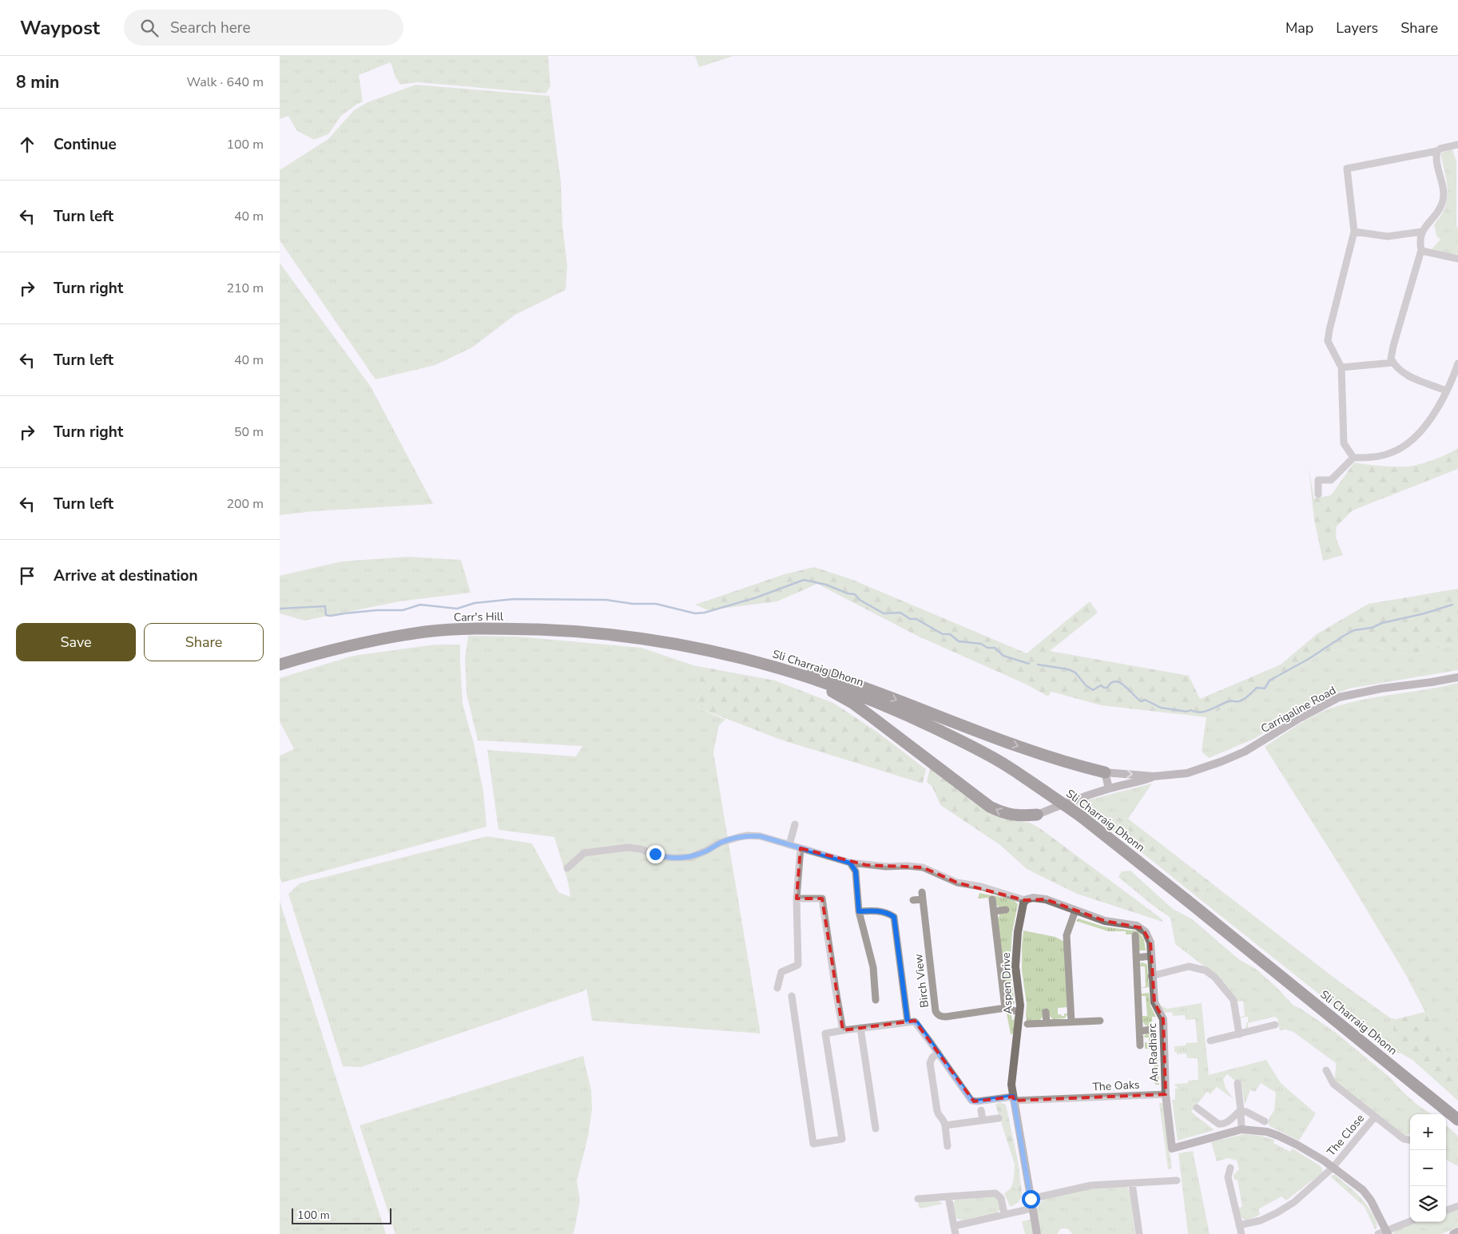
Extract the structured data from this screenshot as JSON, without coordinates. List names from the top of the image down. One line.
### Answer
{"streets":{"highway":["Carr's Hill","Sli Charraig Dhonn"],"street":["Carrigaline Road","Birch View","Aspen Drive","An Radharc","The Oaks","The Close"]},"crossings":[["Carr's Hill","Sli Charraig Dhonn"],["Birch View","Aspen Drive"],["Aspen Drive","The Oaks"],["An Radharc","The Oaks"]],"scale_bar":"100 m","page":{"header":"Waypost","search":"Search here","nav":["Map","Layers","Share"],"heading":["8 min","Walk · 640 m"],"list":[["Continue","100 m"],["Turn left","40 m"],["Turn right","210 m"],["Turn left","40 m"],["Turn right","50 m"],["Turn left","200 m"],"Arrive at destination"],"buttons":["Save","Share"],"map_buttons":["+","−"],"scale":"100 m"}}
